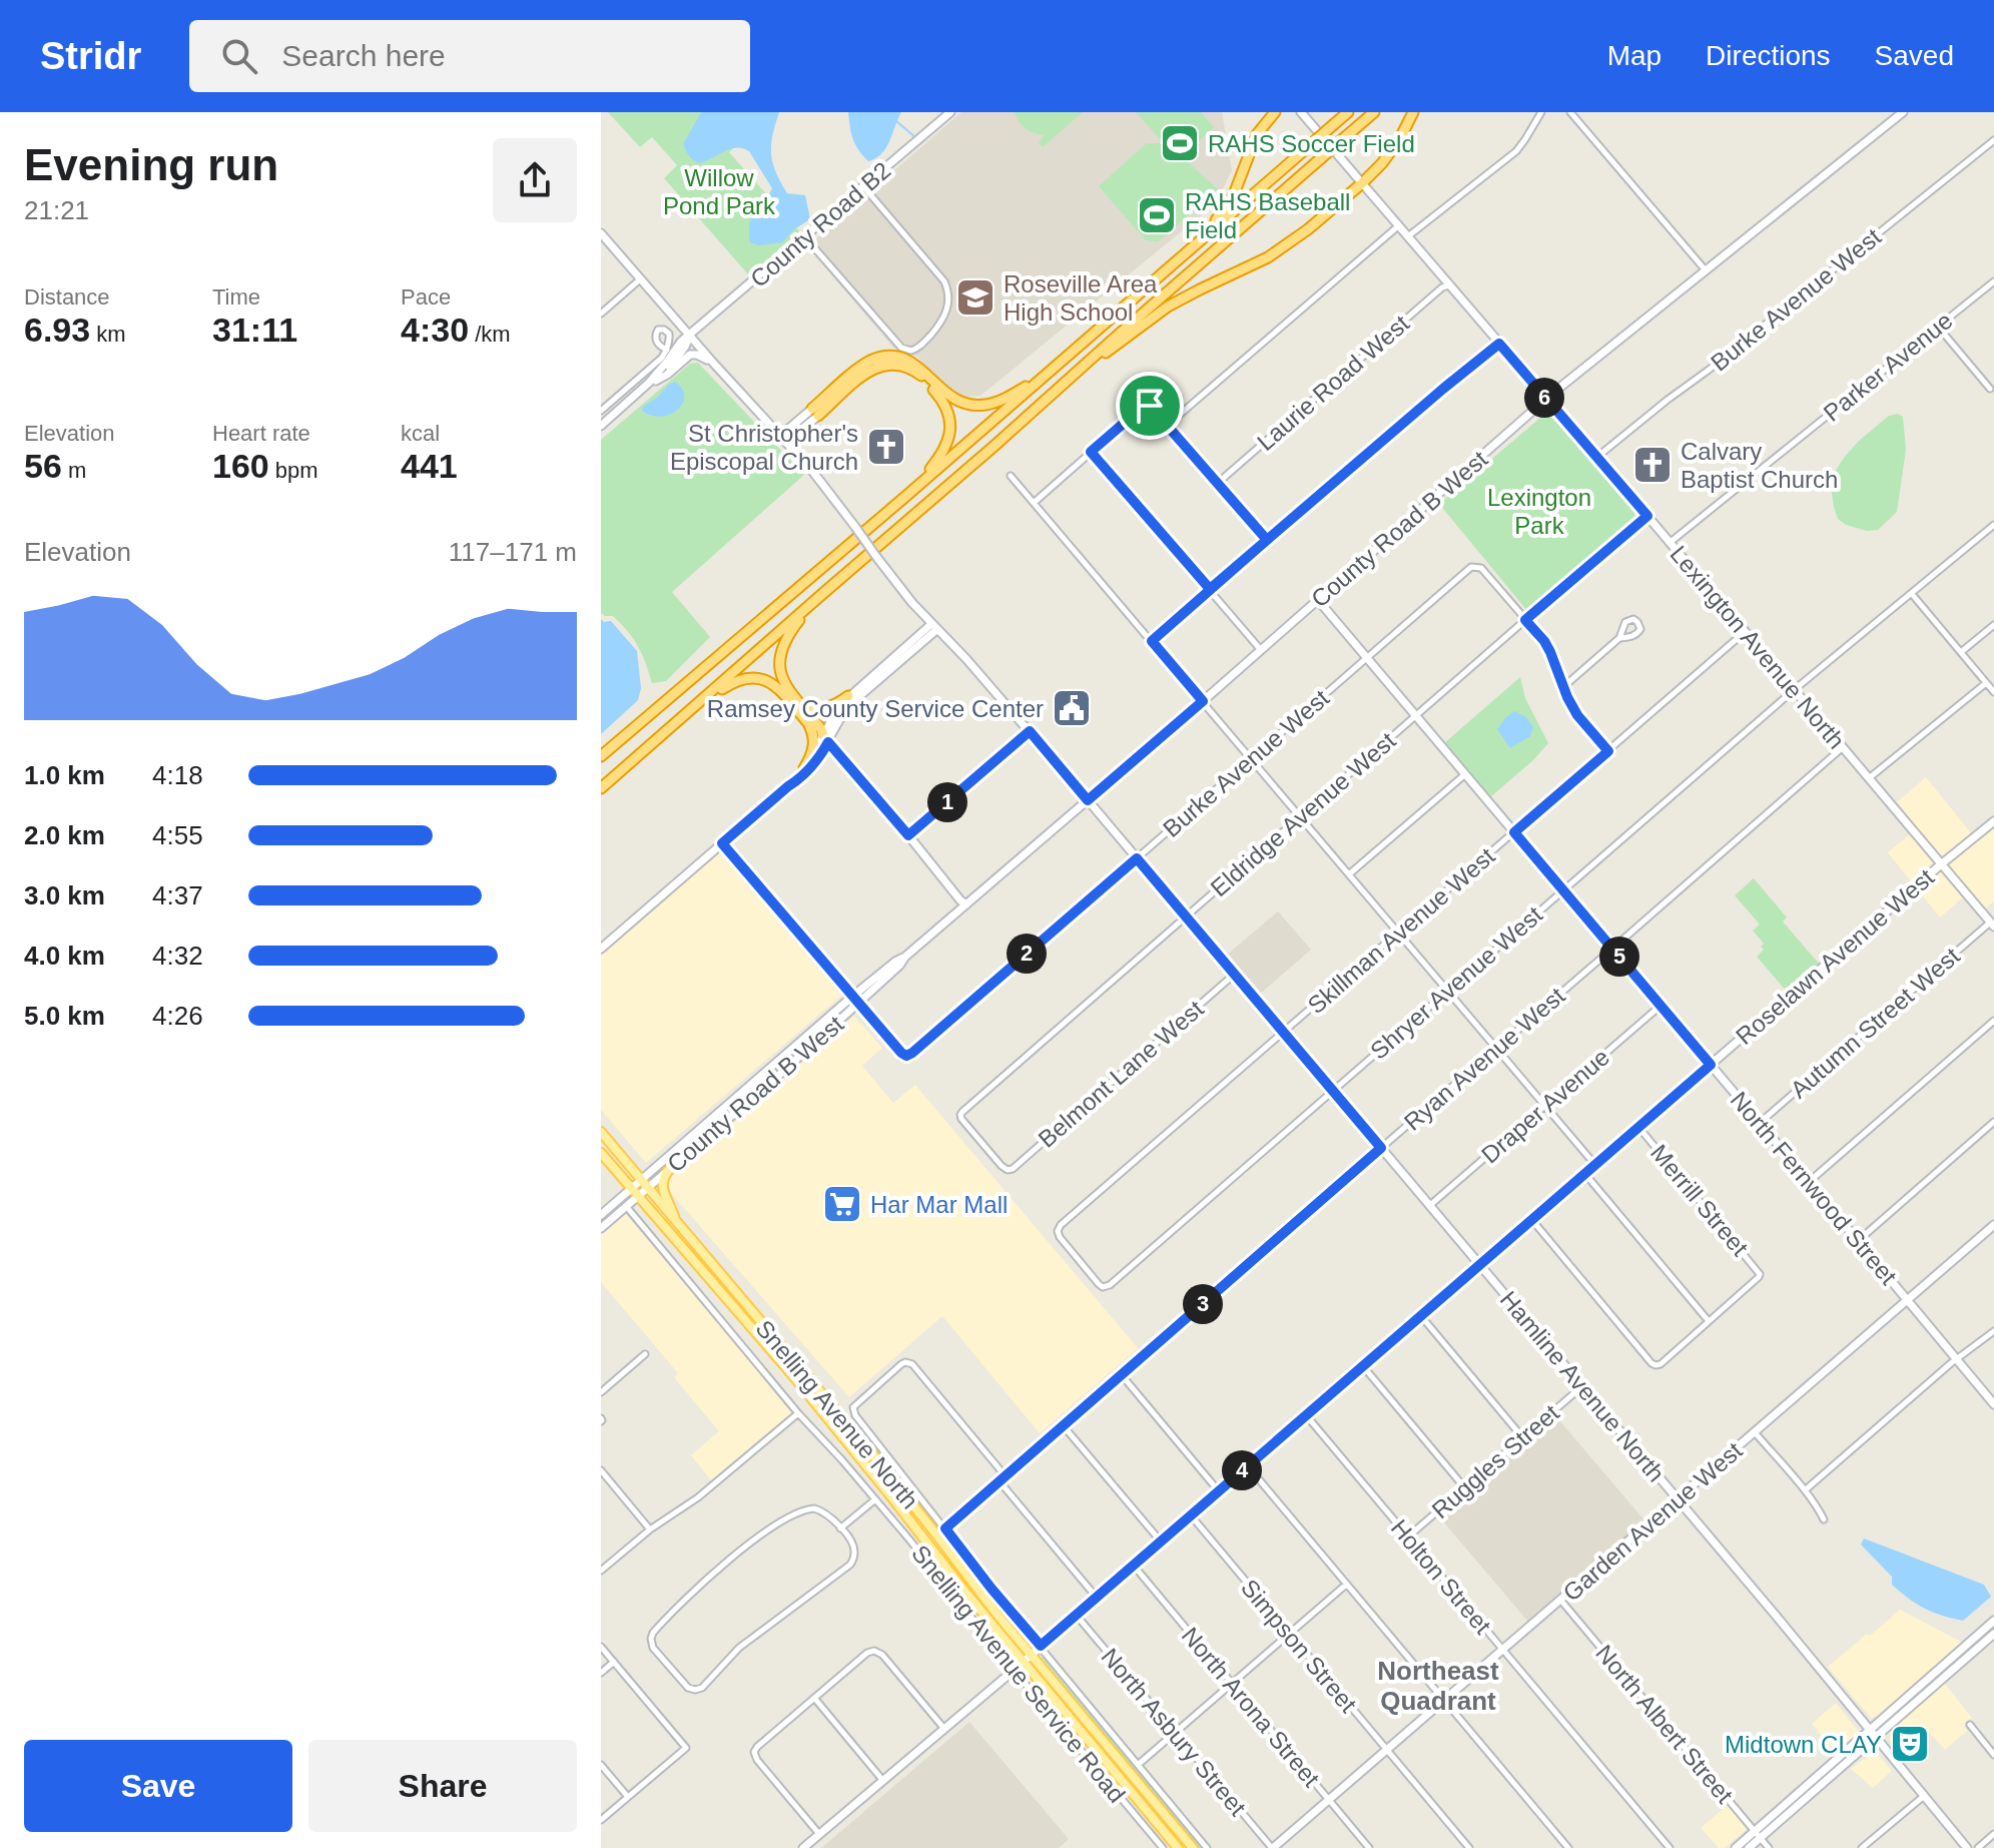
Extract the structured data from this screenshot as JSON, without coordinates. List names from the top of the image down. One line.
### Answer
{"streets":{"main road":["Snelling Avenue North"],"street":["County Road B2","Burke Avenue West","Parker Avenue","Laurie Road West","County Road B West","Lexington Avenue North","Eldridge Avenue West","Skillman Avenue West","Roselawn Avenue West","Shryer Avenue West","Autumn Street West","Ryan Avenue West","Belmont Lane West","Draper Avenue","North Fernwood Street","Merrill Street","Hamline Avenue North","Ruggles Street","Garden Avenue West","Holton Street","Simpson Street","Snelling Avenue Service Road","North Arona Street","North Albert Street","North Asbury Street"]},"crossings":[["County Road B2","Hamline Avenue North"],["Burke Avenue West","County Road B West"],["Burke Avenue West","Lexington Avenue North"],["Burke Avenue West","Eldridge Avenue West"],["Burke Avenue West","North Fernwood Street"],["Burke Avenue West","Hamline Avenue North"],["Parker Avenue","Lexington Avenue North"],["Laurie Road West","Lexington Avenue North"],["County Road B West","Lexington Avenue North"],["County Road B West","North Fernwood Street"],["County Road B West","Hamline Avenue North"],["County Road B West","Snelling Avenue North"],["County Road B West","Snelling Avenue Service Road"],["Lexington Avenue North","Eldridge Avenue West"],["Lexington Avenue North","Skillman Avenue West"],["Lexington Avenue North","Roselawn Avenue West"],["Lexington Avenue North","Shryer Avenue West"],["Lexington Avenue North","Autumn Street West"],["Lexington Avenue North","Ryan Avenue West"],["Eldridge Avenue West","Belmont Lane West"],["Eldridge Avenue West","North Fernwood Street"],["Eldridge Avenue West","Hamline Avenue North"],["Skillman Avenue West","Shryer Avenue West"],["Skillman Avenue West","North Fernwood Street"],["Skillman Avenue West","Hamline Avenue North"],["Roselawn Avenue West","North Fernwood Street"],["Roselawn Avenue West","Merrill Street"],["Roselawn Avenue West","Hamline Avenue North"],["Roselawn Avenue West","Snelling Avenue North"],["Roselawn Avenue West","Holton Street"],["Roselawn Avenue West","Simpson Street"],["Roselawn Avenue West","Snelling Avenue Service Road"],["Roselawn Avenue West","North Arona Street"],["Roselawn Avenue West","North Asbury Street"],["Shryer Avenue West","North Fernwood Street"],["Shryer Avenue West","Hamline Avenue North"],["Autumn Street West","North Fernwood Street"],["Ryan Avenue West","North Fernwood Street"],["Ryan Avenue West","Hamline Avenue North"],["Belmont Lane West","Hamline Avenue North"],["Draper Avenue","North Fernwood Street"],["Draper Avenue","Hamline Avenue North"],["North Fernwood Street","Garden Avenue West"],["Hamline Avenue North","Ruggles Street"],["Hamline Avenue North","Garden Avenue West"],["Ruggles Street","Holton Street"],["Garden Avenue West","Holton Street"],["Garden Avenue West","Simpson Street"],["Garden Avenue West","North Arona Street"],["Garden Avenue West","North Albert Street"],["Garden Avenue West","North Asbury Street"]],"districts":["Northeast Quadrant"],"parks":["Willow Pond Park","Lexington Park"],"places":{"sports":["RAHS Soccer Field","RAHS Baseball Field"],"school or university":["Roseville Area High School"],"church":["St Christopher's Episcopal Church","Calvary Baptist Church"],"public building":["Ramsey County Service Center"],"supermarket":["Har Mar Mall"],"theatre":["Midtown CLAY"]},"page":{"header":"Stridr","search":"Search here","nav":["Map","Directions","Saved"],"heading":["Evening run","21:21"],"stats":[["Distance","6.93 km"],["Time","31:11"],["Pace","4:30 /km"],["Elevation","56 m"],["Heart rate","160 bpm"],["kcal","441"]],"pins":["6","1","2","5","3","4"],"chart":["Elevation","117–171 m"],"list":[{"name":"1.0 km","note":"4:18"},{"name":"2.0 km","note":"4:55"},{"name":"3.0 km","note":"4:37"},{"name":"4.0 km","note":"4:32"},{"name":"5.0 km","note":"4:26"}],"buttons":["Save","Share"]}}
